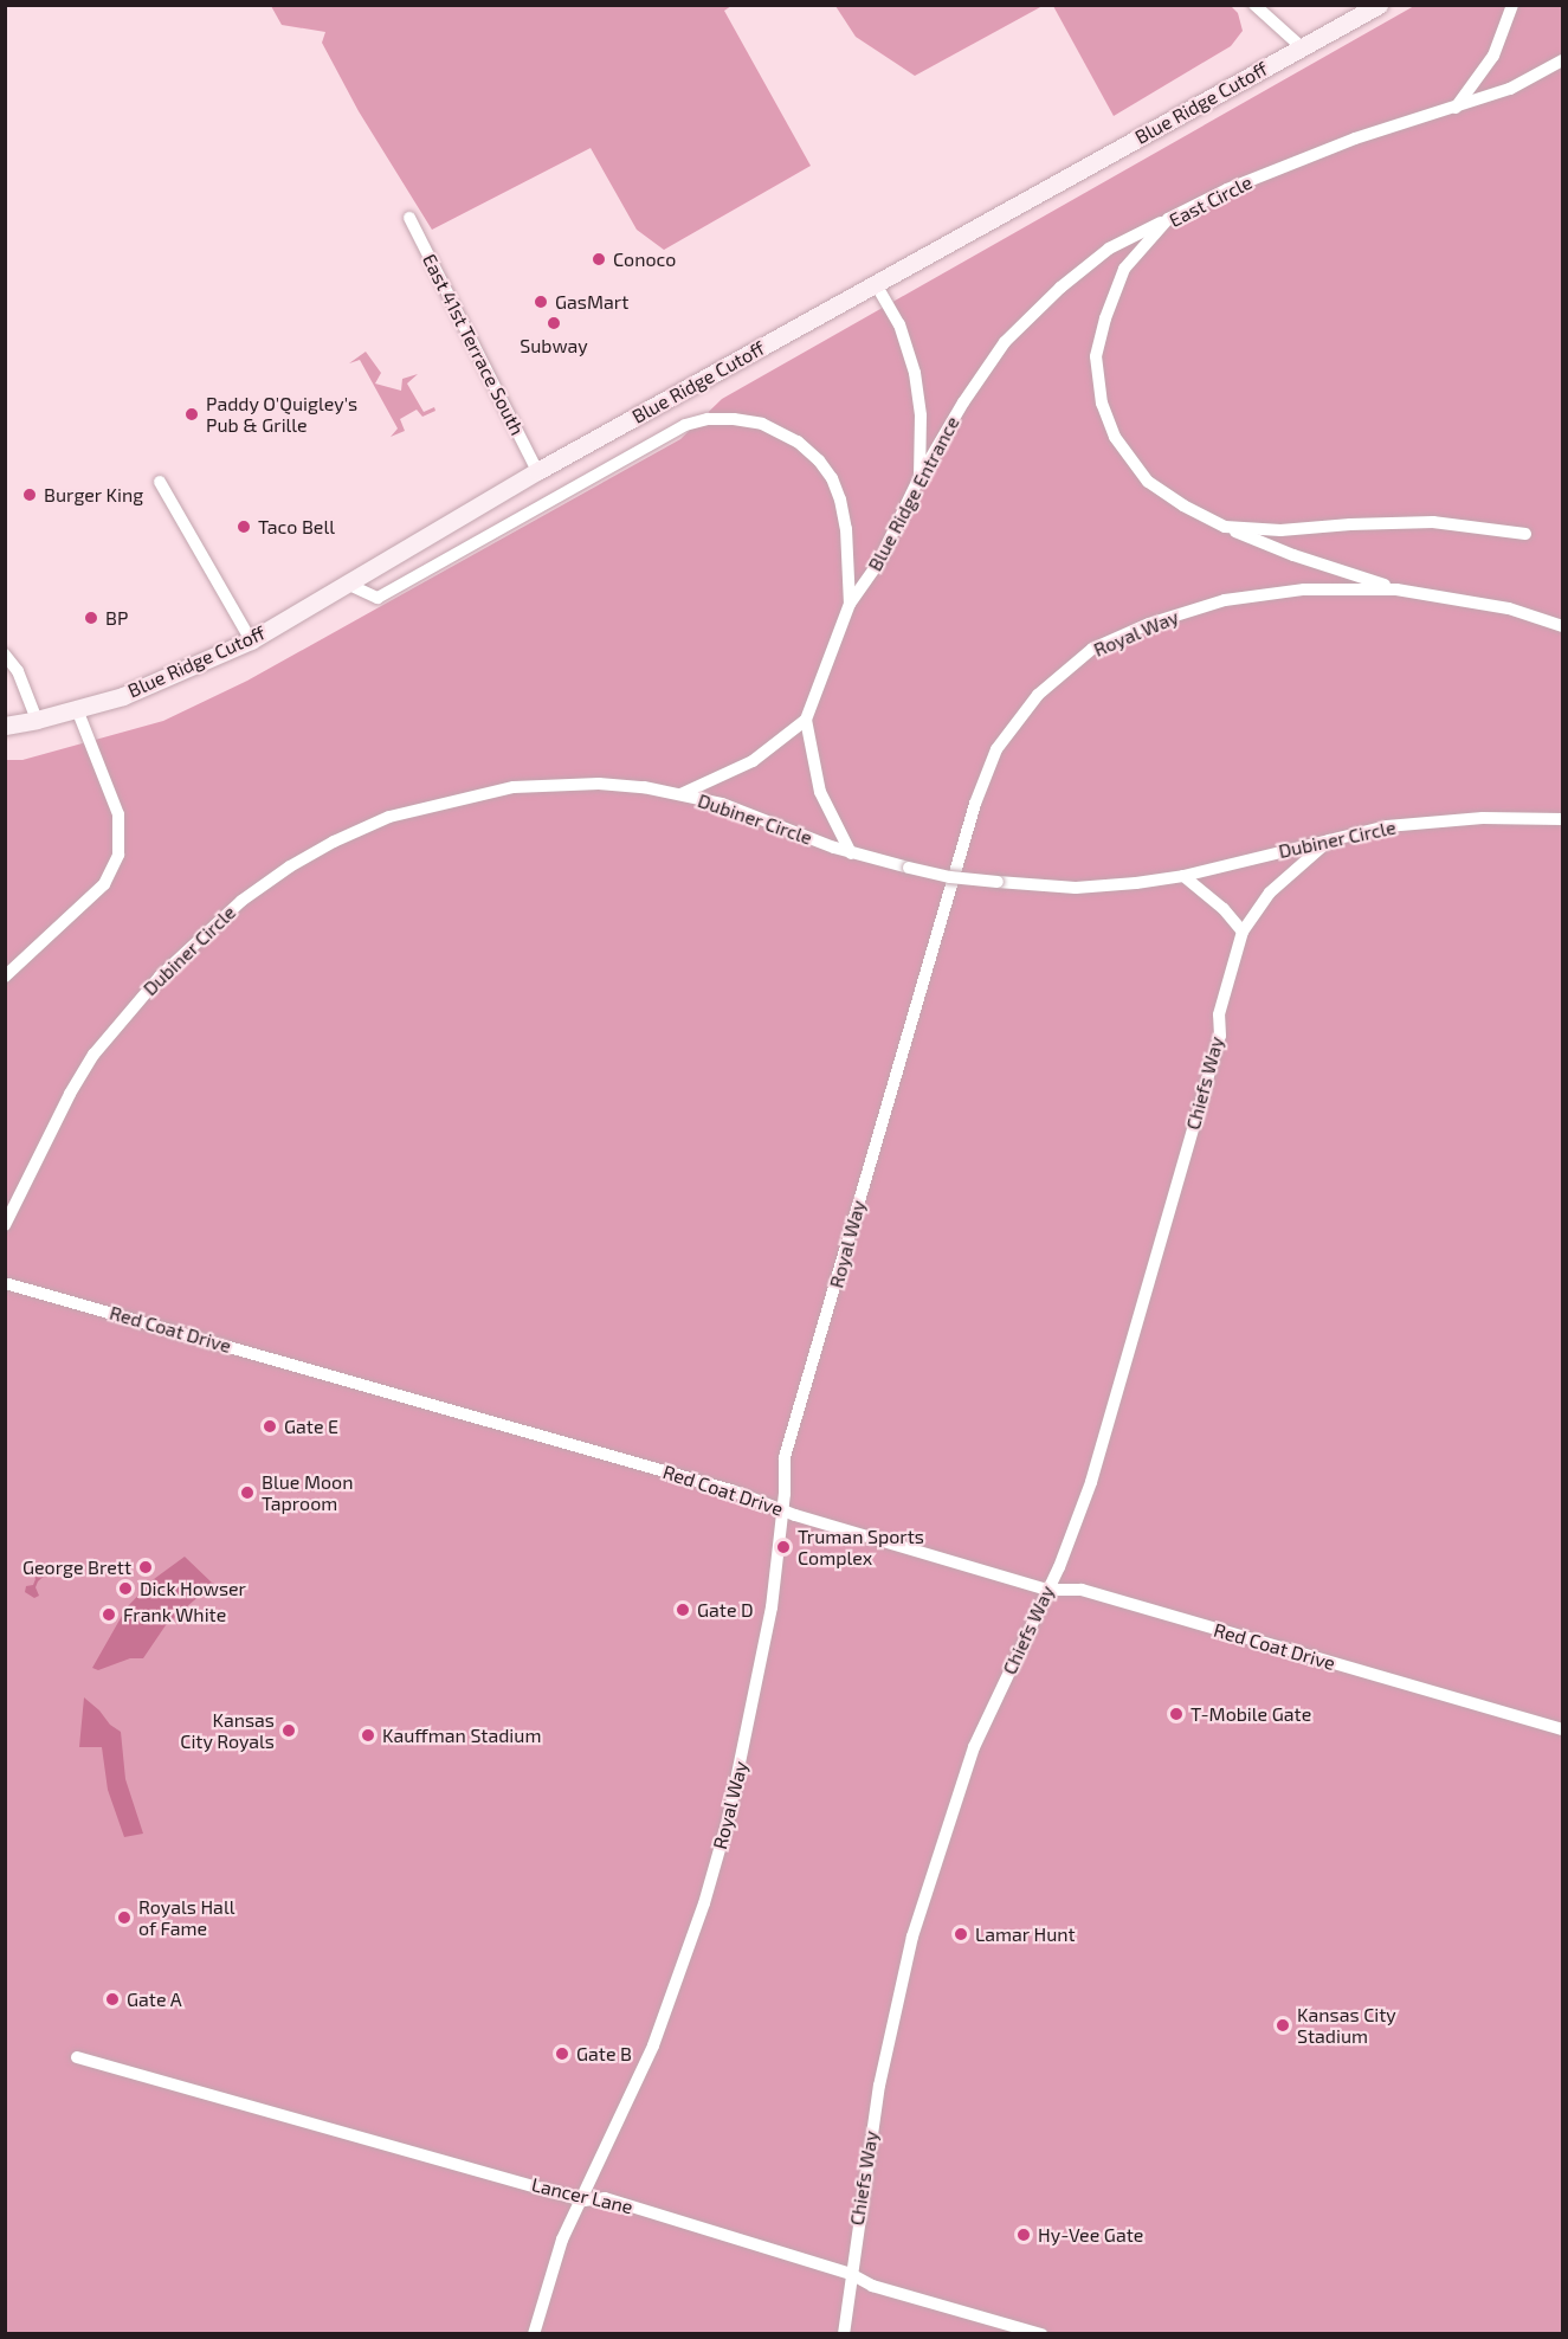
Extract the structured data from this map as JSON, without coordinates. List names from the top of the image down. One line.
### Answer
{"streets":{"main road":["Blue Ridge Cutoff"],"street":["East Circle","East 41st Terrace South","Blue Ridge Entrance","Royal Way","Dubiner Circle","Chiefs Way","Red Coat Drive","Lancer Lane"]},"crossings":[["Blue Ridge Cutoff","East 41st Terrace South"],["East Circle","Blue Ridge Entrance"],["East Circle","Royal Way"],["Royal Way","Red Coat Drive"],["Royal Way","Lancer Lane"],["Dubiner Circle","Chiefs Way"],["Chiefs Way","Red Coat Drive"],["Chiefs Way","Lancer Lane"]],"places":["Conoco","GasMart","Subway","Paddy O'Quigley's Pub & Grille","Burger King","Taco Bell","BP","Gate E","Blue Moon Taproom","Truman Sports Complex","George Brett","Dick Howser","Gate D","Frank White","T-Mobile Gate","Kansas City Royals","Kauffman Stadium","Royals Hall of Fame","Lamar Hunt","Gate A","Kansas City Stadium","Gate B","Hy-Vee Gate"]}
